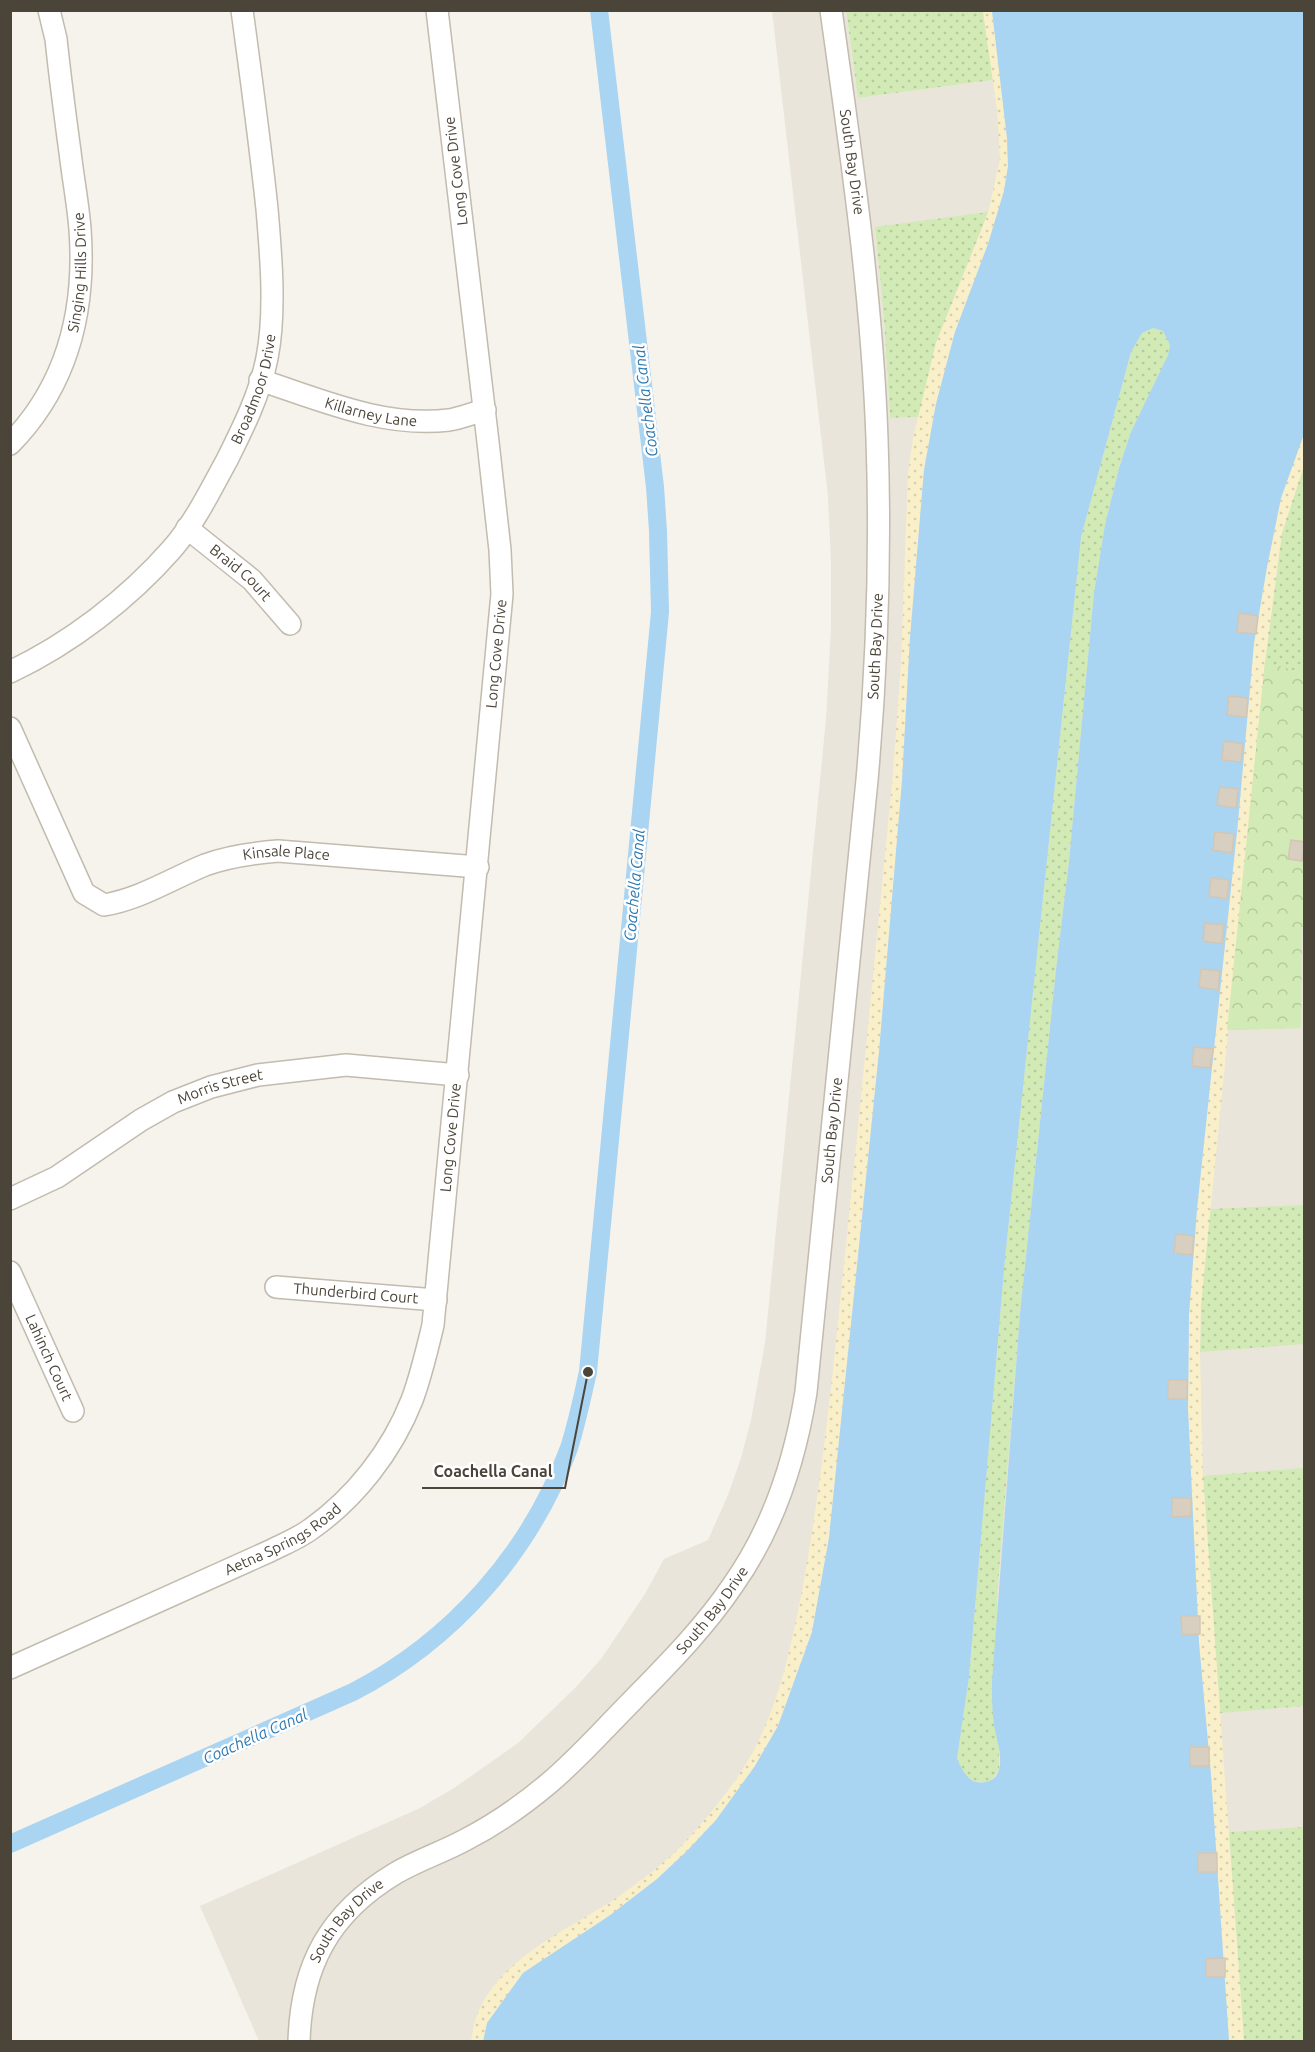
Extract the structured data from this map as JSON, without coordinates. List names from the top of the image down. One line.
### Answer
{"streets":{"street":["South Bay Drive","Long Cove Drive","Singing Hills Drive","Broadmoor Drive","Killarney Lane","Braid Court","Kinsale Place","Morris Street","Thunderbird Court","Lahinch Court","Aetna Springs Road"]},"crossings":[["Long Cove Drive","Killarney Lane"],["Long Cove Drive","Kinsale Place"],["Long Cove Drive","Morris Street"],["Long Cove Drive","Thunderbird Court"],["Long Cove Drive","Aetna Springs Road"],["Broadmoor Drive","Killarney Lane"],["Broadmoor Drive","Braid Court"],["Thunderbird Court","Aetna Springs Road"]],"water":["Coachella Canal"],"places":["Coachella Canal"]}
